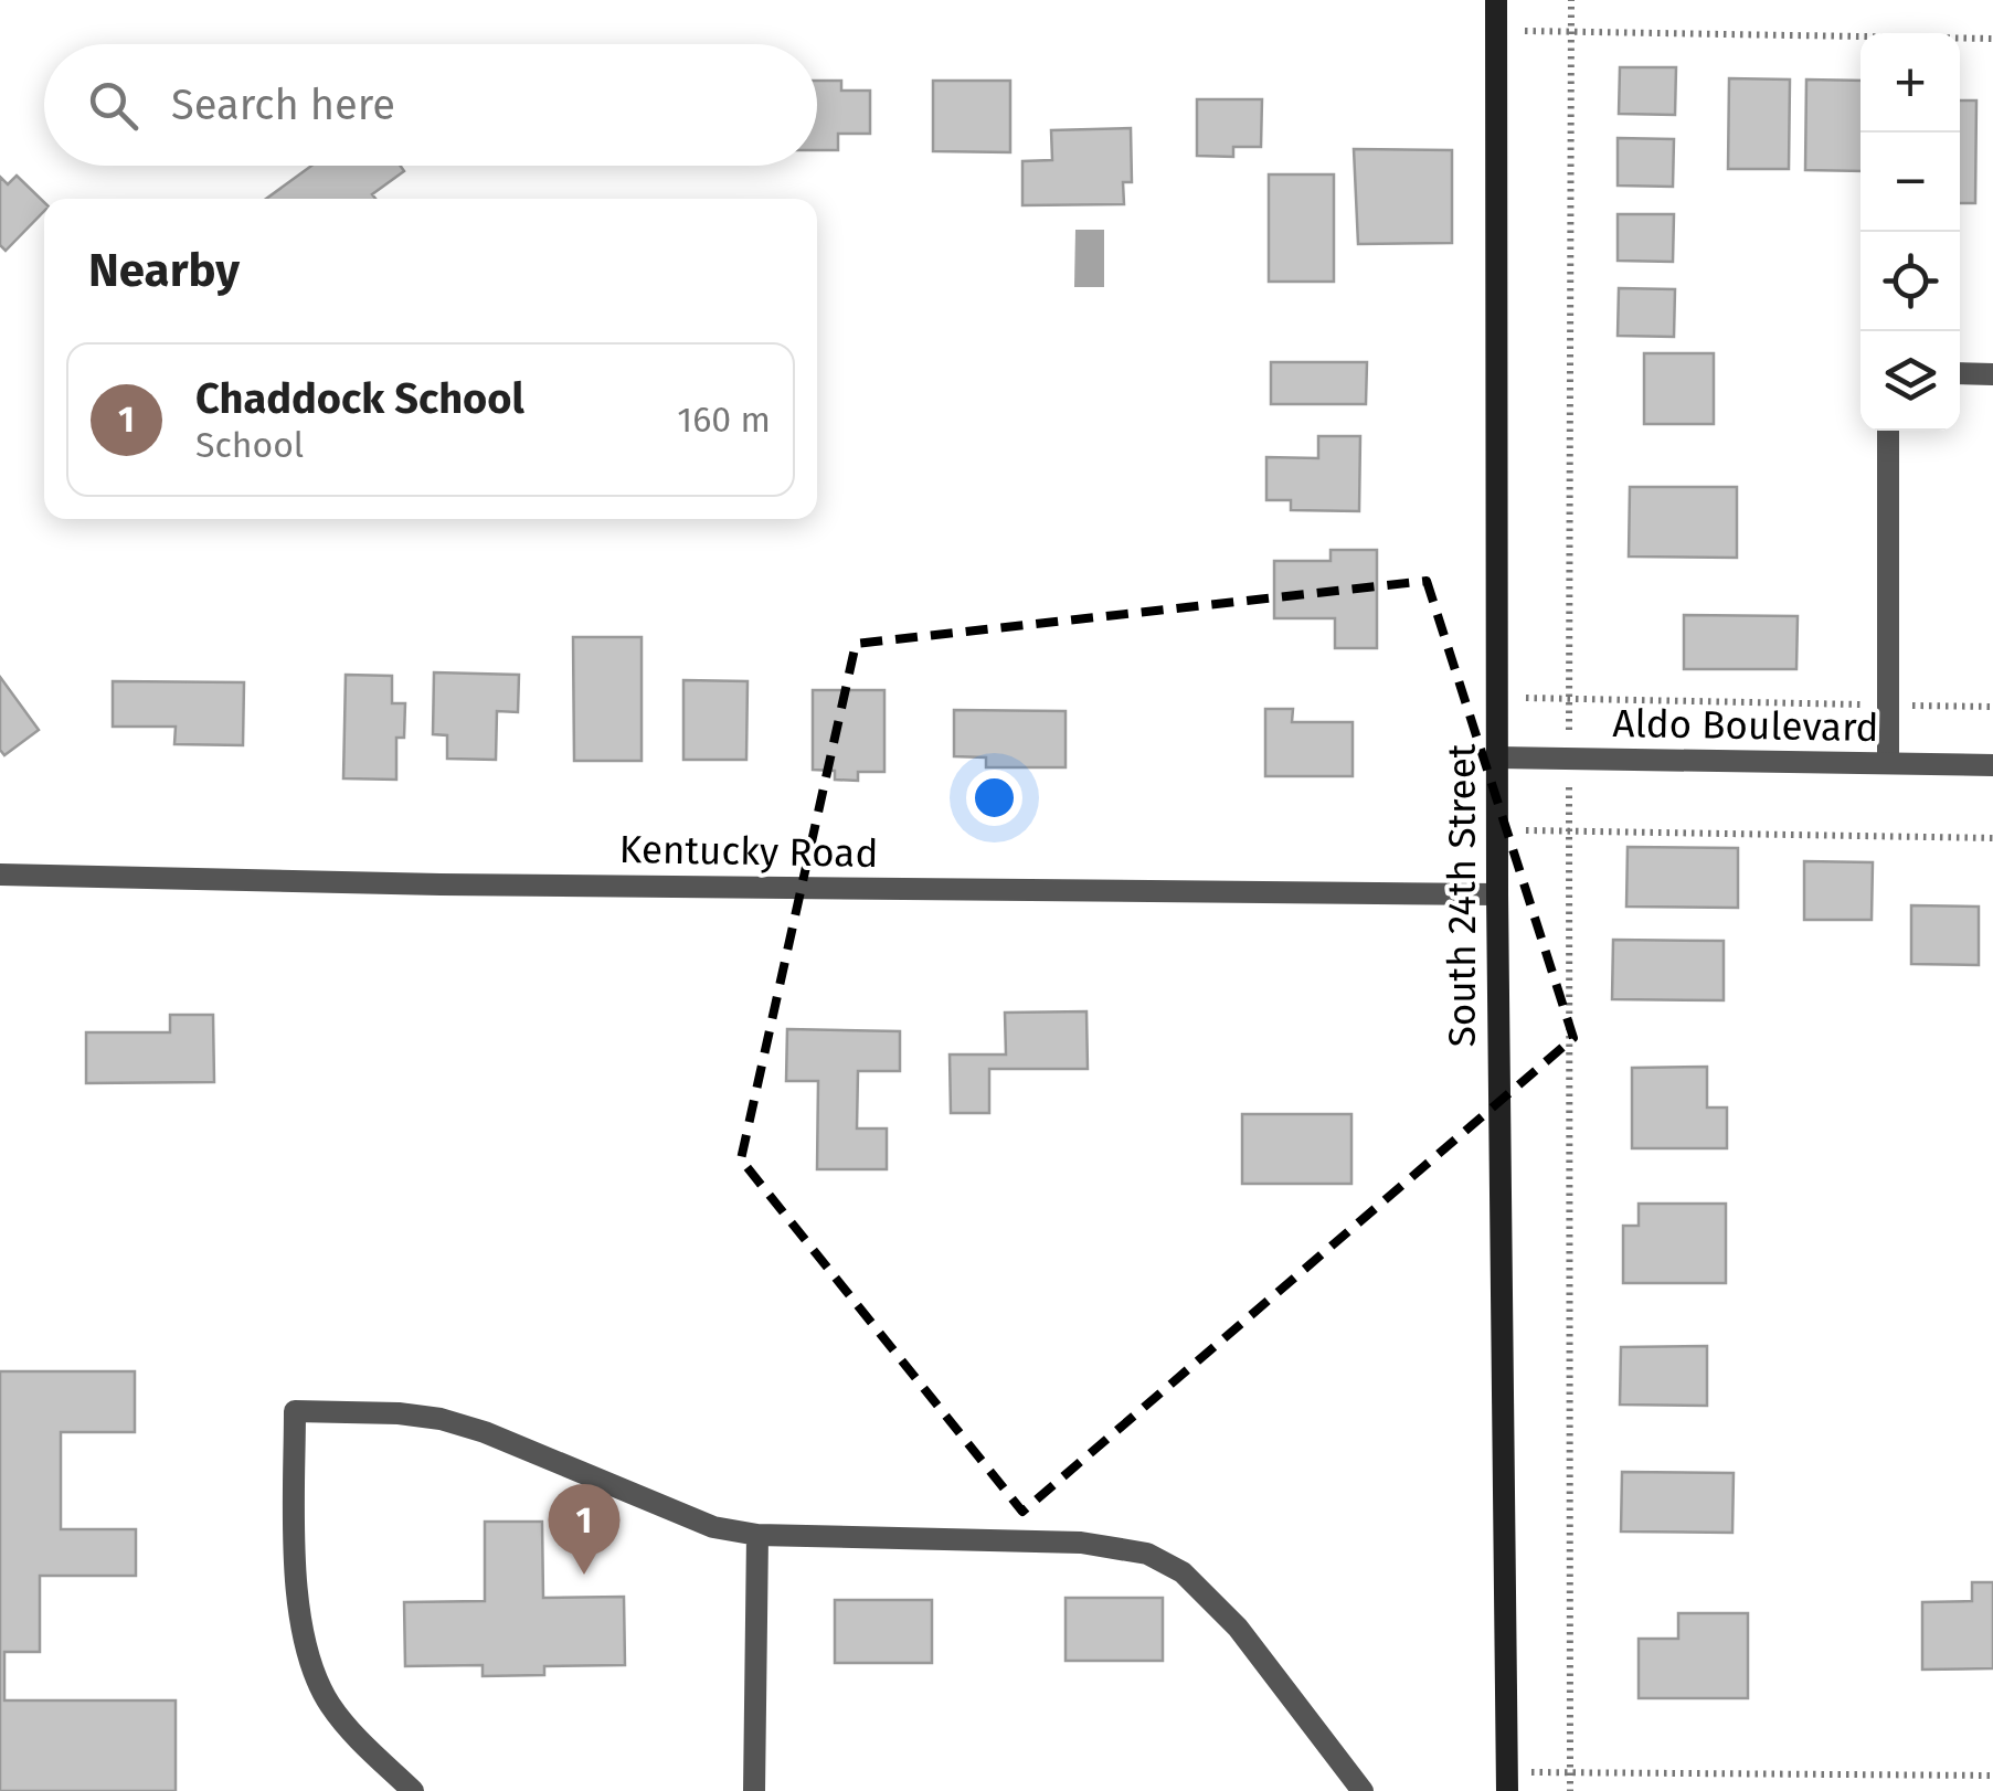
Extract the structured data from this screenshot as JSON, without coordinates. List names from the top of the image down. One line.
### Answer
{"streets":{"main road":["South 24th Street"],"street":["Aldo Boulevard","Kentucky Road"]},"crossings":[["Aldo Boulevard","South 24th Street"],["Kentucky Road","South 24th Street"]],"page":{"map_buttons":["+","−"],"search":"Search here","heading":"Nearby","list":[{"mark":"1","name":"Chaddock School","note":"School","value":"160 m"}],"pins":"1"}}
